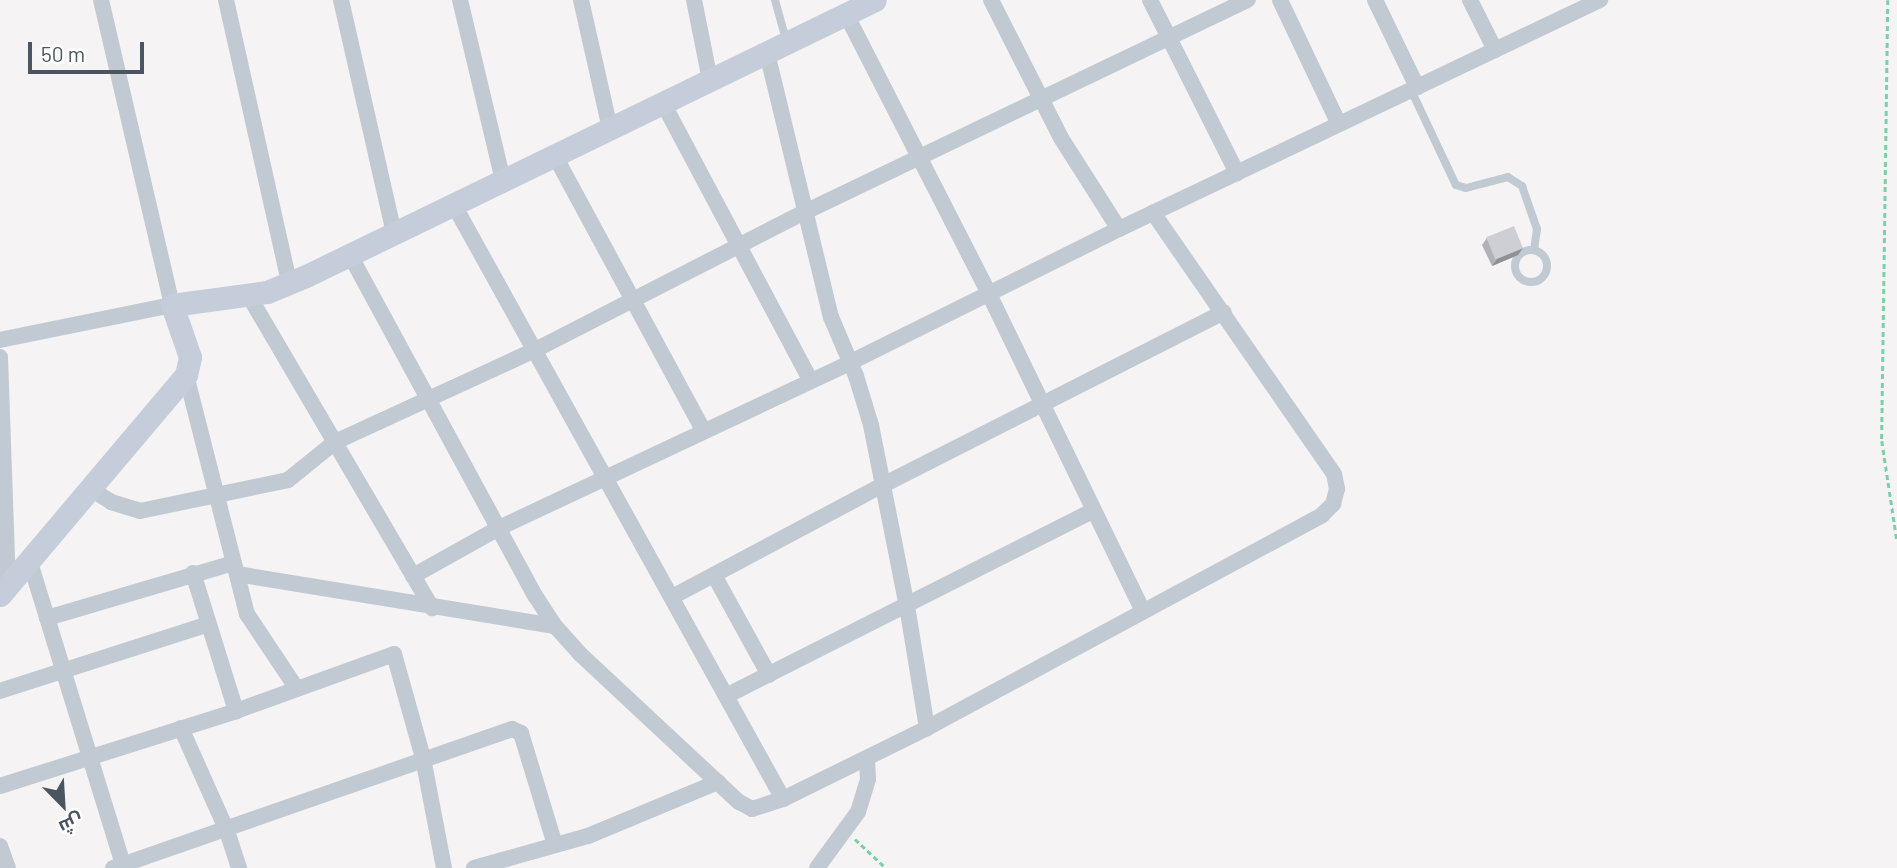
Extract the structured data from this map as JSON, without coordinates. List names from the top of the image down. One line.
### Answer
{"scale_bar":"50 m","north":"bottom right"}
